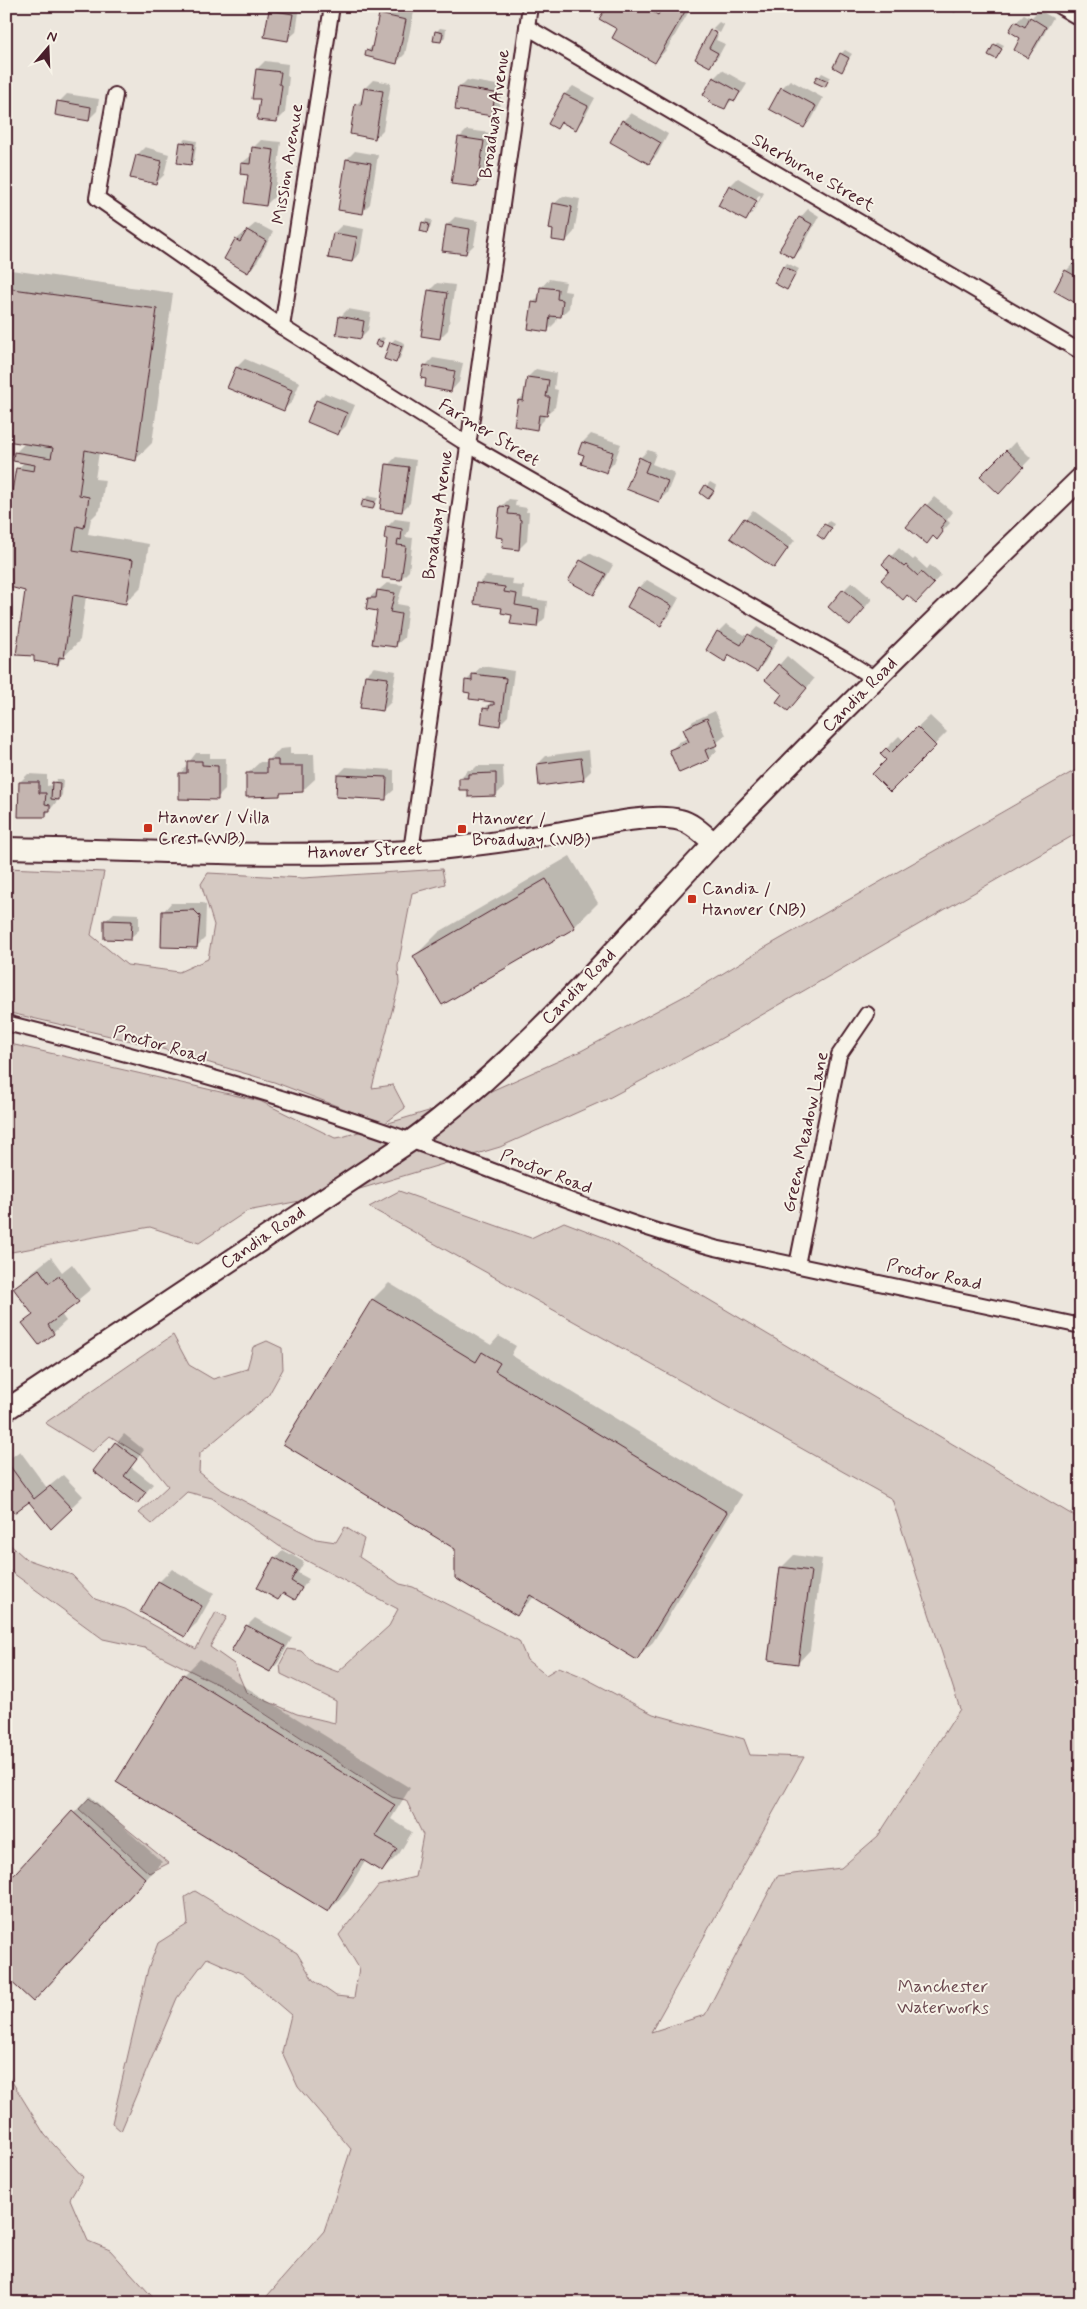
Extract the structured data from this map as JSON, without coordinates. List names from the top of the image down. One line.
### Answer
{"streets":{"main road":["Candia Road","Hanover Street"],"street":["Broadway Avenue","Mission Avenue","Sherburne Street","Farmer Street","Proctor Road","Green Meadow Lane"]},"crossings":[["Broadway Avenue","Sherburne Street"],["Broadway Avenue","Farmer Street"],["Broadway Avenue","Hanover Street"],["Mission Avenue","Farmer Street"],["Farmer Street","Candia Road"],["Candia Road","Hanover Street"],["Candia Road","Proctor Road"],["Proctor Road","Green Meadow Lane"]],"parks":["Manchester Waterworks"],"places":{"transit":["Hanover / Villa Crest (WB)","Hanover / Broadway (WB)","Candia / Hanover (NB)"]},"north":"top"}
